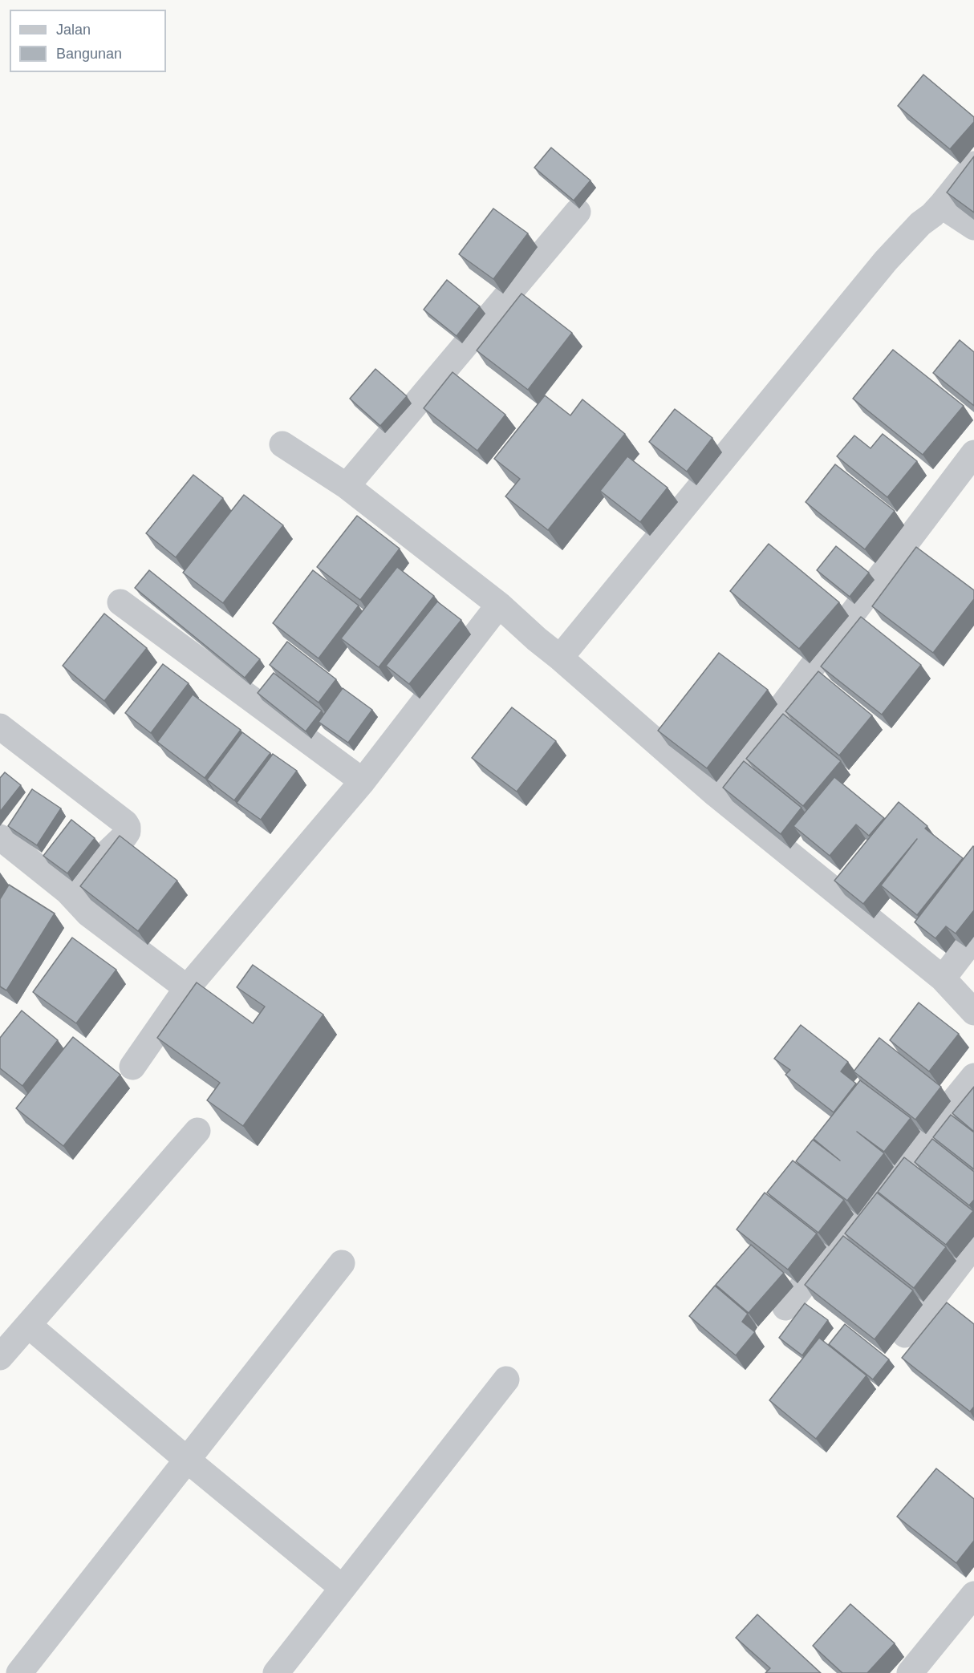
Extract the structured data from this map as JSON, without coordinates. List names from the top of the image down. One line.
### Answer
{"legend":["Jalan","Bangunan"]}
